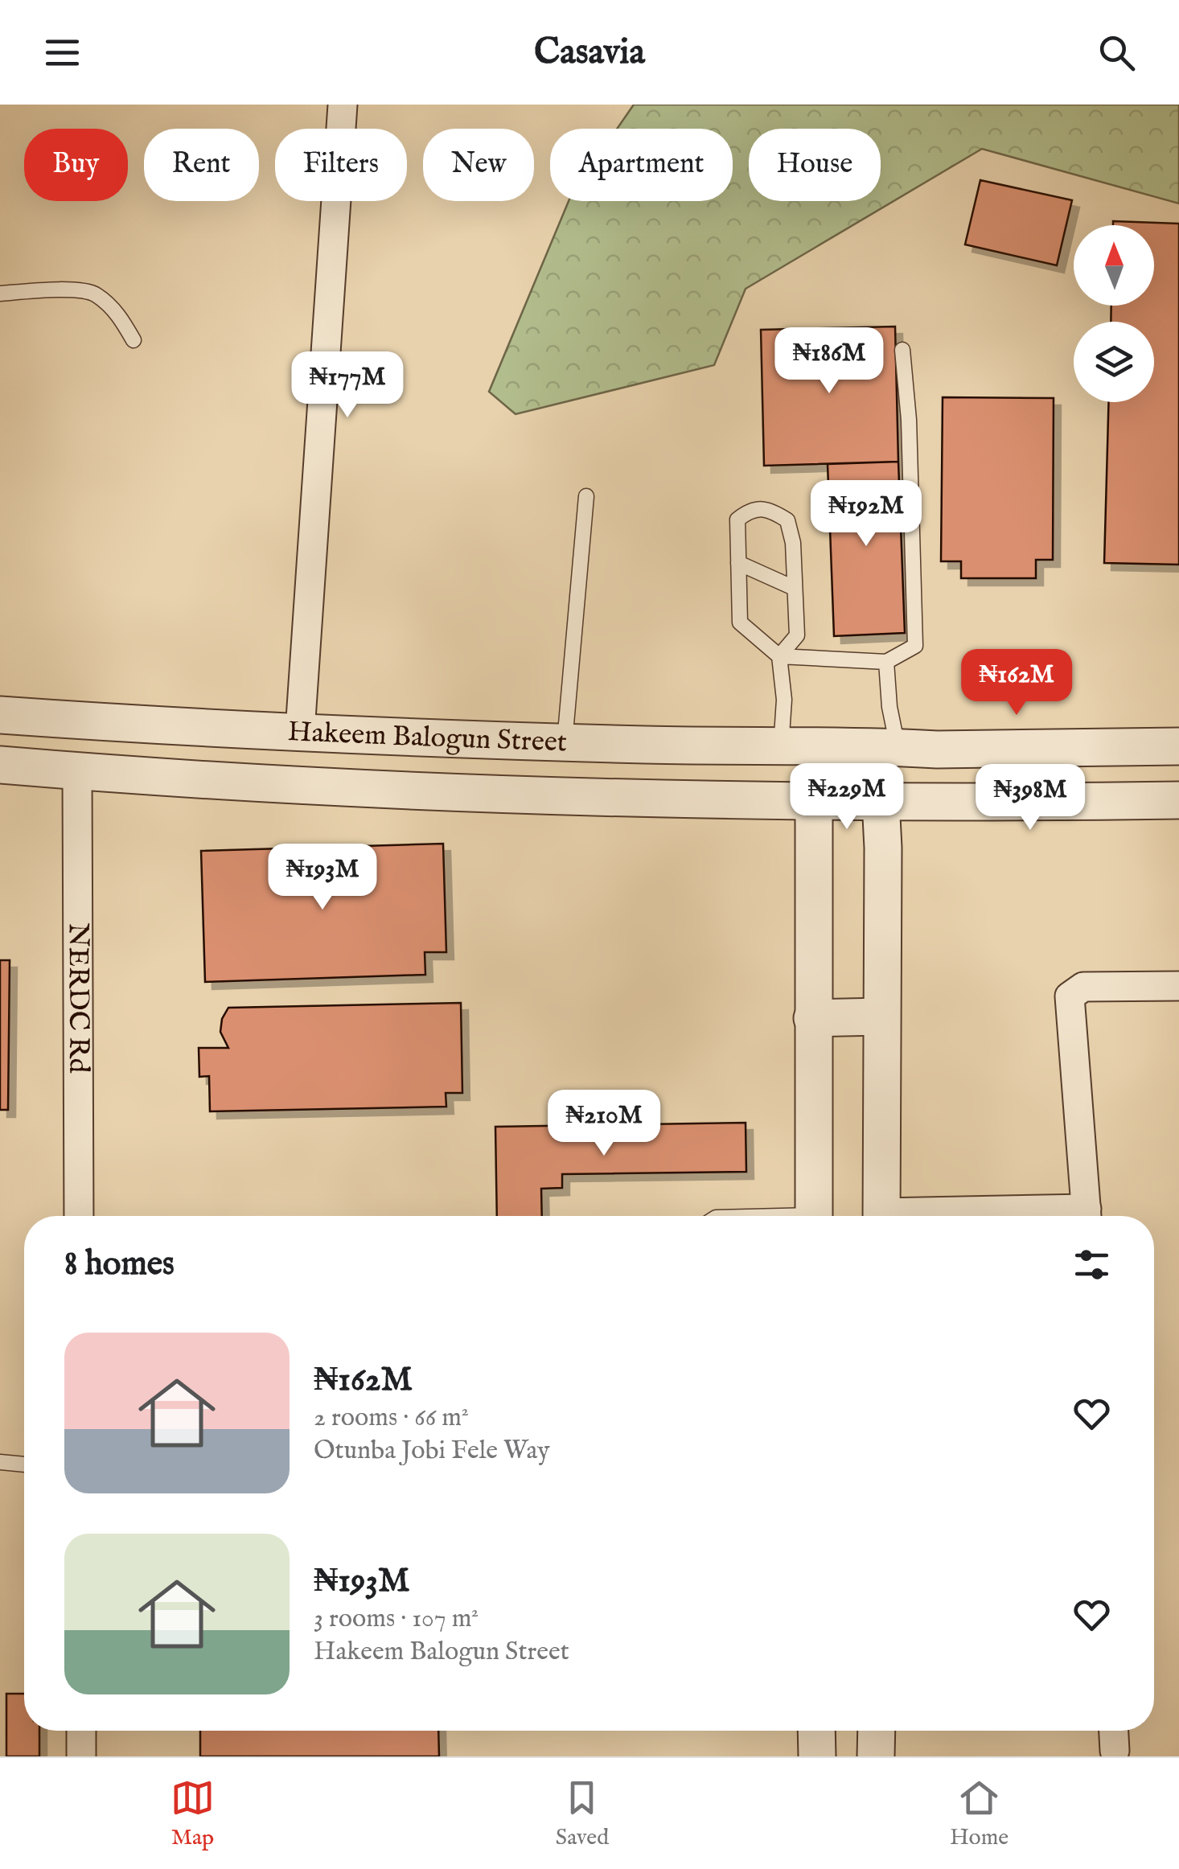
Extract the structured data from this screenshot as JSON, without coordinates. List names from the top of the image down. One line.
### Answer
{"streets":{"street":["Hakeem Balogun Street","NERDC Rd"]},"crossings":[["Hakeem Balogun Street","NERDC Rd"]],"north":"top","page":{"header":"Casavia","chip":["Buy","Rent","Filters","New","Apartment","House"],"price":["₦186M","₦177M","₦192M","₦162M","₦229M","₦398M","₦193M","₦210M"],"heading":"8 homes","list":[{"name":"₦162M","note":"2 rooms · 66 m² · Otunba Jobi Fele Way"},{"name":"₦193M","note":"3 rooms · 107 m² · Hakeem Balogun Street"}],"tabs":["Map","Saved","Home"]}}
